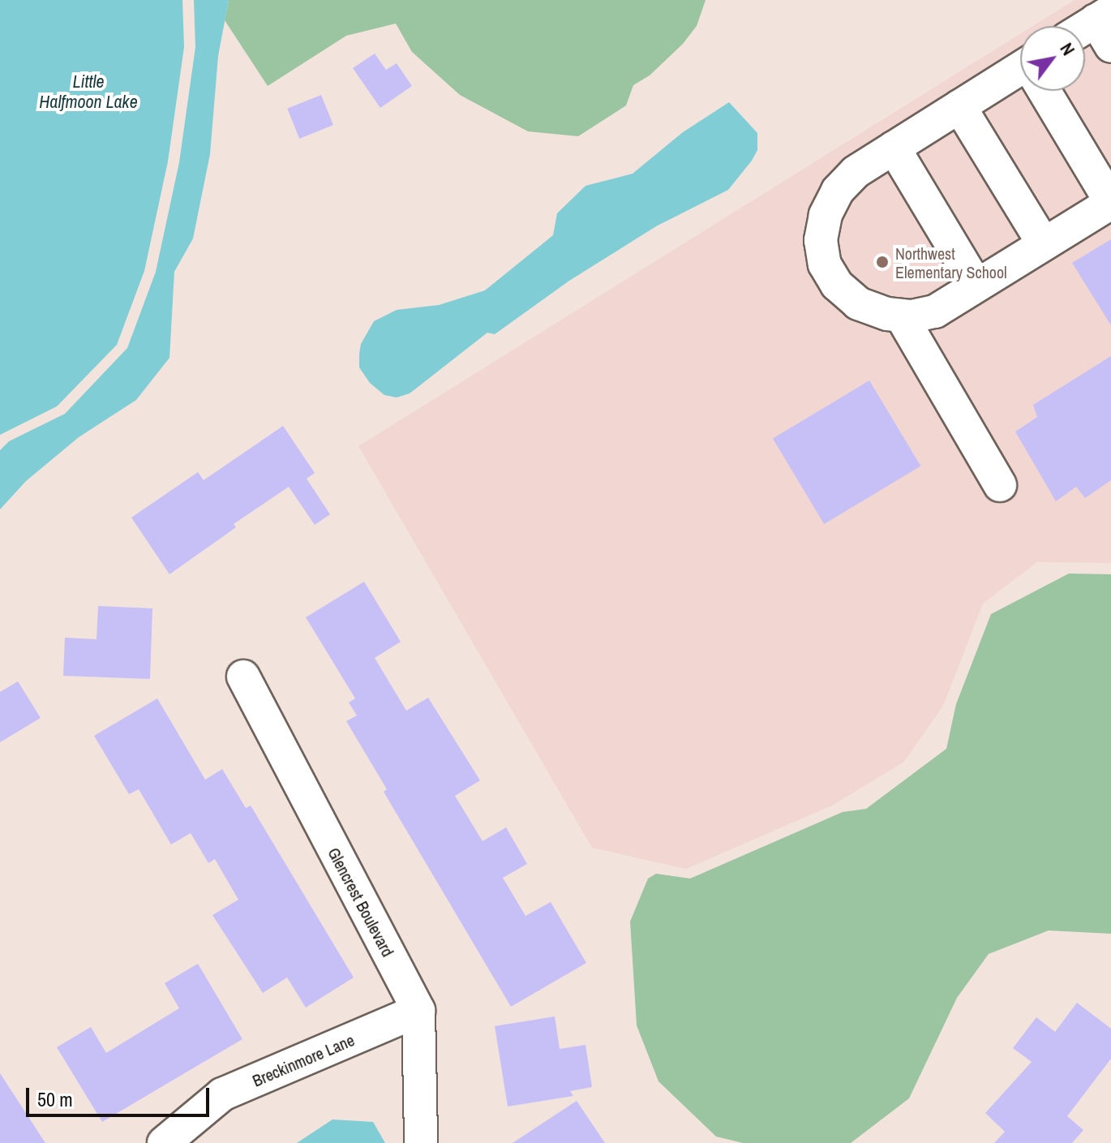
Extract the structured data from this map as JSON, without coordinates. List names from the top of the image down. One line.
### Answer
{"streets":{"street":["Glencrest Boulevard","Breckinmore Lane"]},"crossings":[["Glencrest Boulevard","Breckinmore Lane"]],"water":["Little Halfmoon Lake"],"places":["Northwest Elementary School"],"scale_bar":"50 m","north":"top right"}
